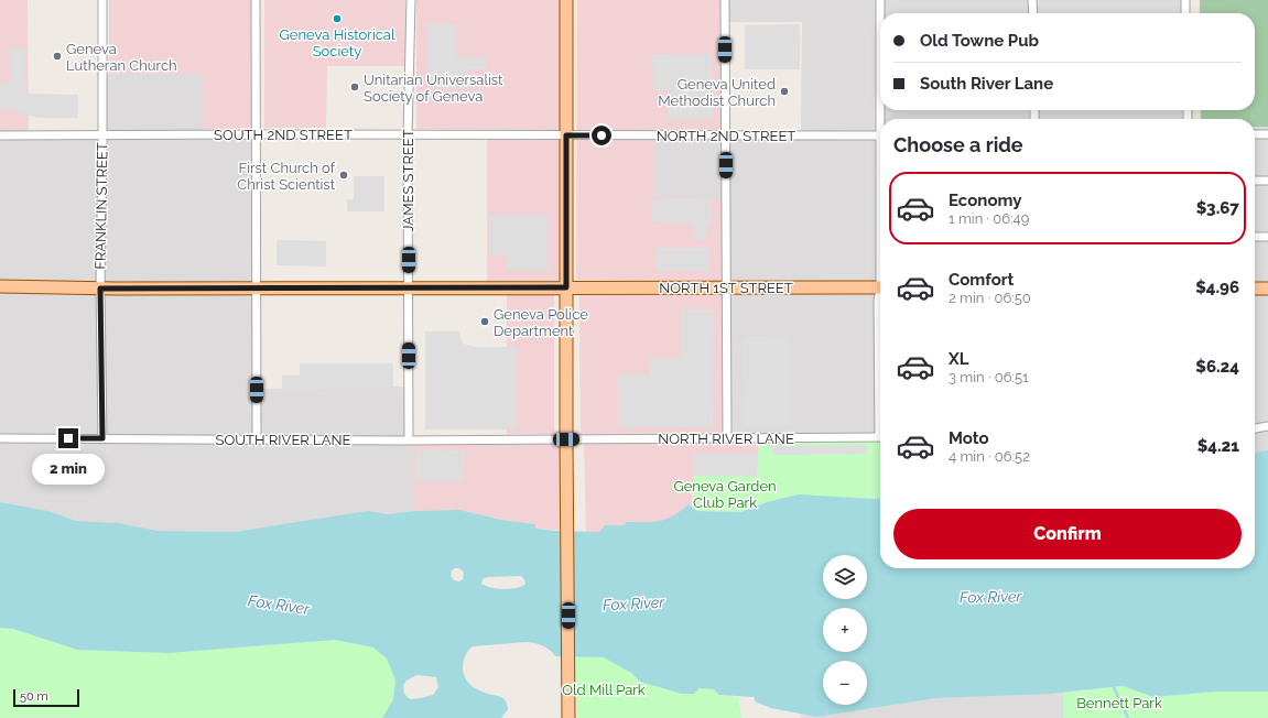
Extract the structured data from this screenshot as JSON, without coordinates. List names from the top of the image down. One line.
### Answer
{"streets":{"main road":["NORTH 1ST STREET"],"street":["SOUTH 2ND STREET","NORTH 2ND STREET","JAMES STREET","FRANKLIN STREET","NORTH RIVER LANE","SOUTH RIVER LANE"]},"crossings":[["SOUTH 2ND STREET","NORTH 2ND STREET"],["SOUTH 2ND STREET","JAMES STREET"],["SOUTH 2ND STREET","FRANKLIN STREET"],["JAMES STREET","NORTH 1ST STREET"],["JAMES STREET","SOUTH RIVER LANE"],["FRANKLIN STREET","NORTH 1ST STREET"],["FRANKLIN STREET","SOUTH RIVER LANE"],["NORTH RIVER LANE","SOUTH RIVER LANE"]],"water":["Fox River"],"parks":["Geneva Garden Club Park","Old Mill Park","Bennett Park"],"places":["Geneva Historical Society","Geneva Lutheran Church","Unitarian Universalist Society of Geneva","Geneva United Methodist Church","First Church of Christ Scientist","Geneva Police Department"],"scale_bar":"50 m","page":{"banner":["Old Towne Pub","South River Lane"],"heading":"Choose a ride","list":[{"name":"Economy","note":"1 min · 06:49","value":"$3.67"},{"name":"Comfort","note":"2 min · 06:50","value":"$4.96"},{"name":"XL","note":"3 min · 06:51","value":"$6.24"},{"name":"Moto","note":"4 min · 06:52","value":"$4.21"}],"bubble":"2 min","buttons":"Confirm","map_buttons":["+","−"],"scale":"50 m"}}
